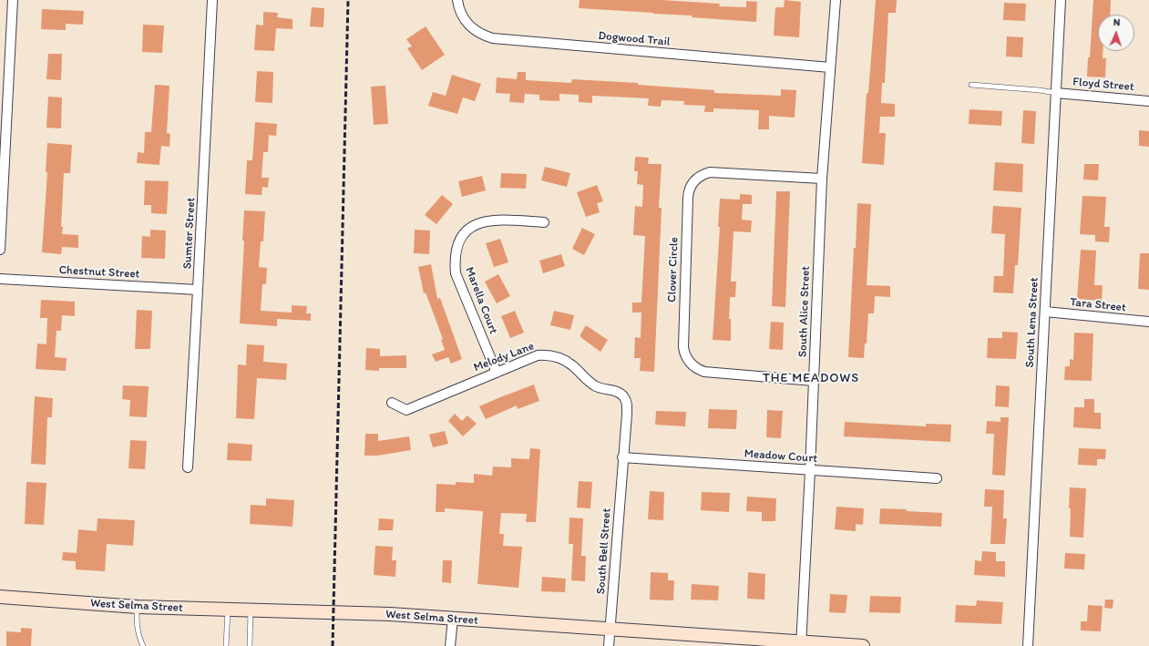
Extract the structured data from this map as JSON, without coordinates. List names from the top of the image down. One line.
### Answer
{"streets":{"street":["Dogwood Trail","Floyd Street","Sumter Street","Clover Circle","Chestnut Street","Marella Court","Tara Street","South Alice Street","South Lena Street","Melody Lane","Meadow Court","South Bell Street","West Selma Street"]},"crossings":[["Dogwood Trail","South Alice Street"],["Floyd Street","South Lena Street"],["Sumter Street","Chestnut Street"],["Clover Circle","South Alice Street"],["Marella Court","Melody Lane"],["Tara Street","South Lena Street"],["South Alice Street","Meadow Court"],["South Alice Street","West Selma Street"],["Melody Lane","Meadow Court"],["Melody Lane","South Bell Street"],["Meadow Court","South Bell Street"],["South Bell Street","West Selma Street"]],"districts":["THE MEADOWS"],"north":"top"}
